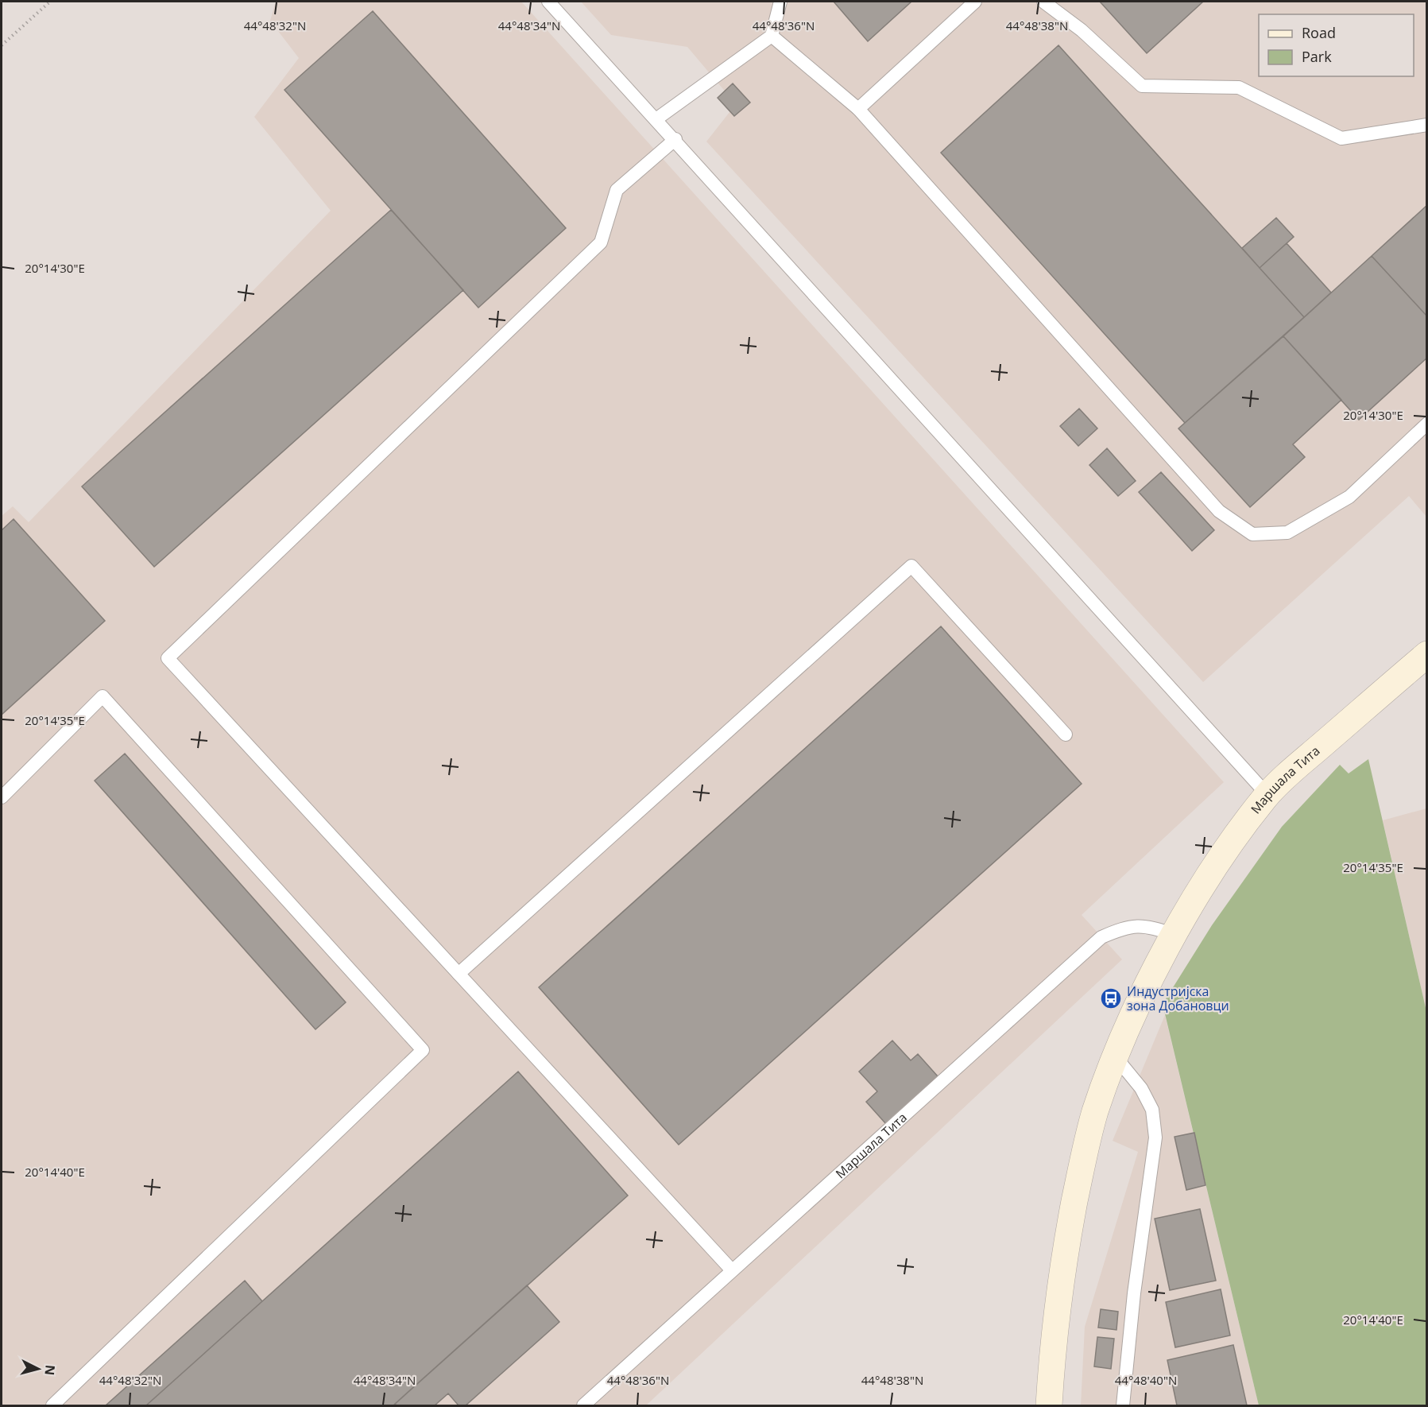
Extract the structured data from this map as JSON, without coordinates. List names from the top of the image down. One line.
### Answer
{"streets":{"main road":["Маршала Тита"]},"places":{"bus stop":["Индустријска зона Добановци"]},"legend":["Road","Park"],"north":"right","coordinates":["44°48'32\"N","44°48'34\"N","44°48'36\"N","44°48'38\"N","20°14'30\"E","20°14'35\"E","20°14'40\"E","44°48'40\"N"]}
